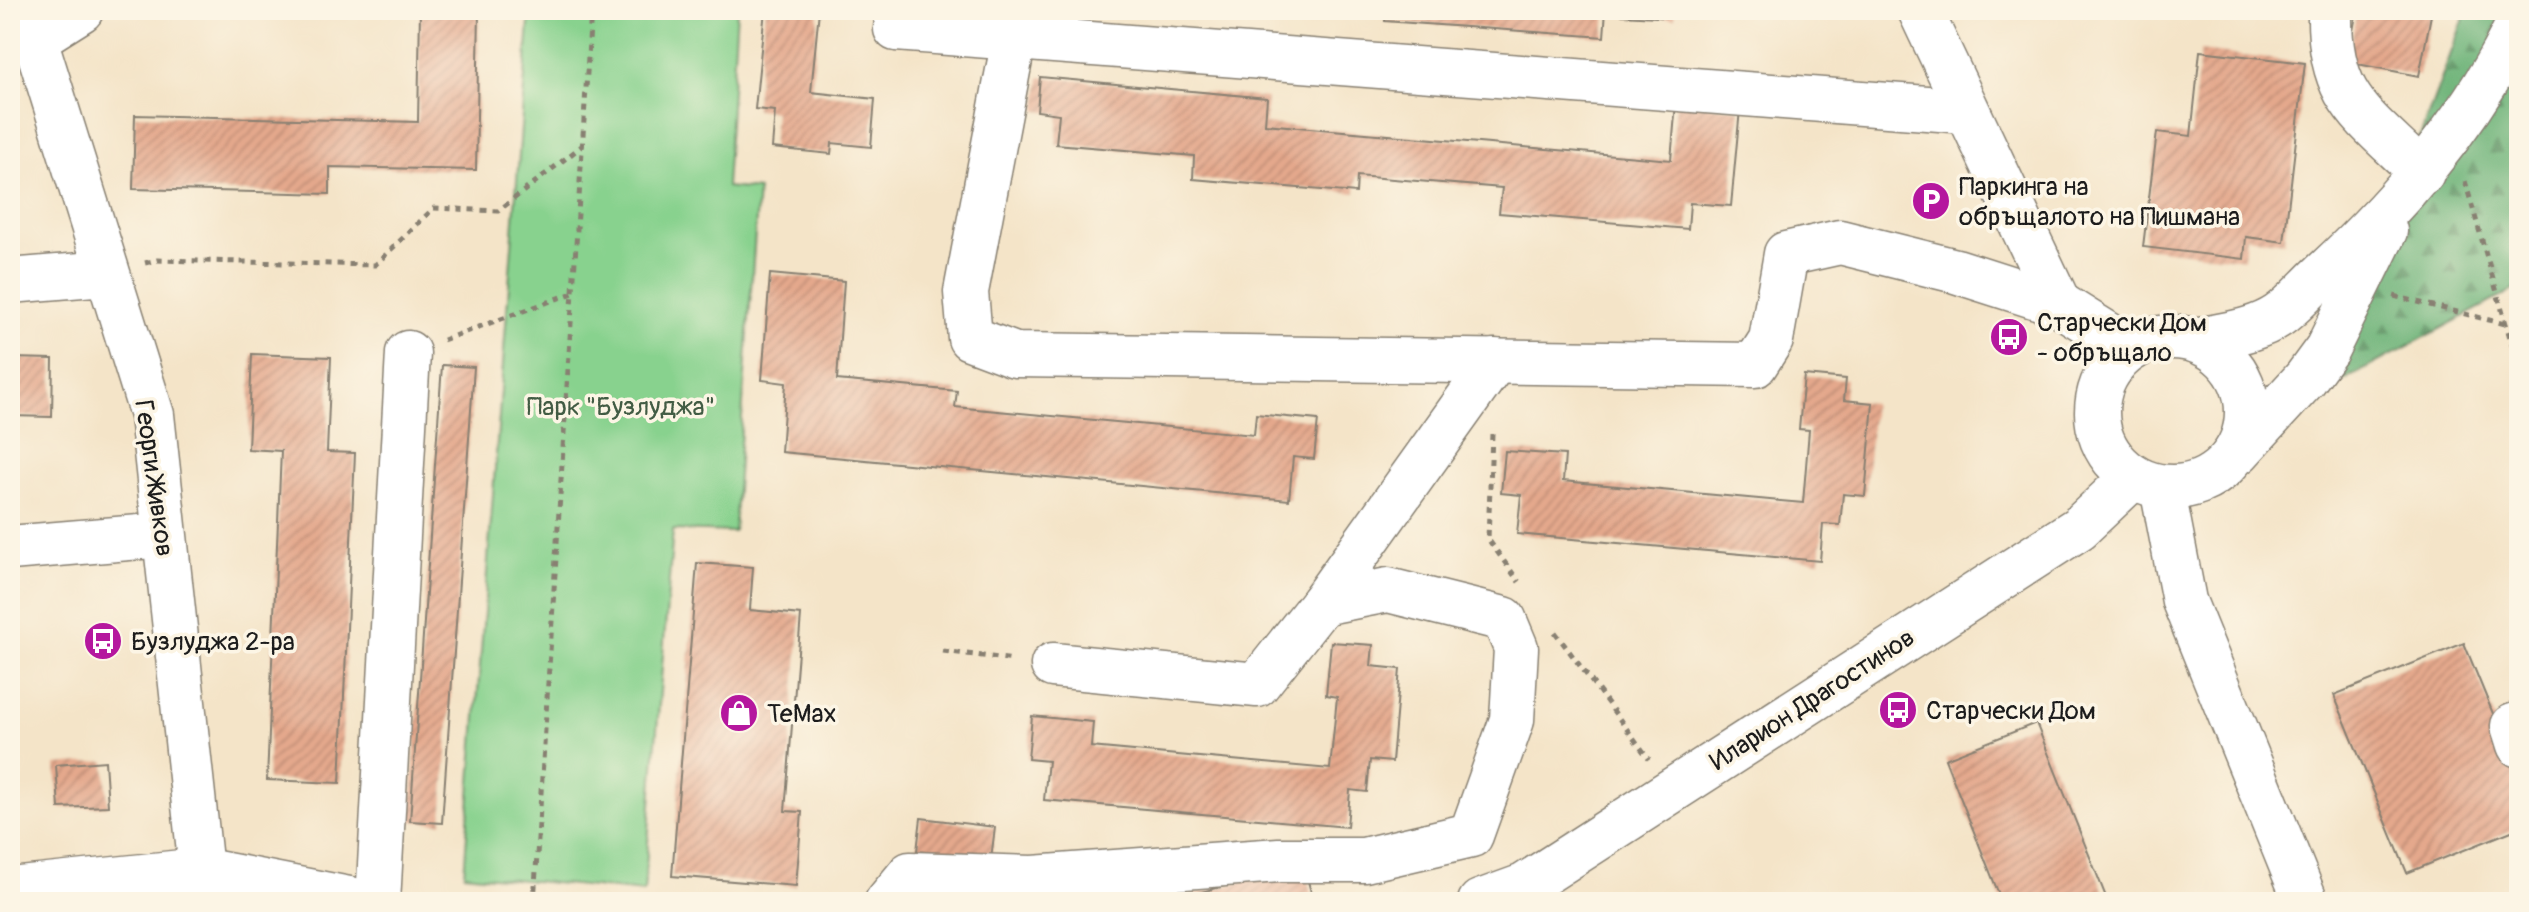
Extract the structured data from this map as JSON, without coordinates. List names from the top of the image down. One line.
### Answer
{"streets":{"street":["Георги Живков","Иларион Драгостинов"]},"parks":["Парк \"Бузлуджа\""],"places":{"parking":["Паркинга на обръщалото на Пишмана"],"bus stop":["Старчески Дом - обръщало","Бузлуджа 2-ра","Старчески Дом"],"shop":["TeMax"]}}
